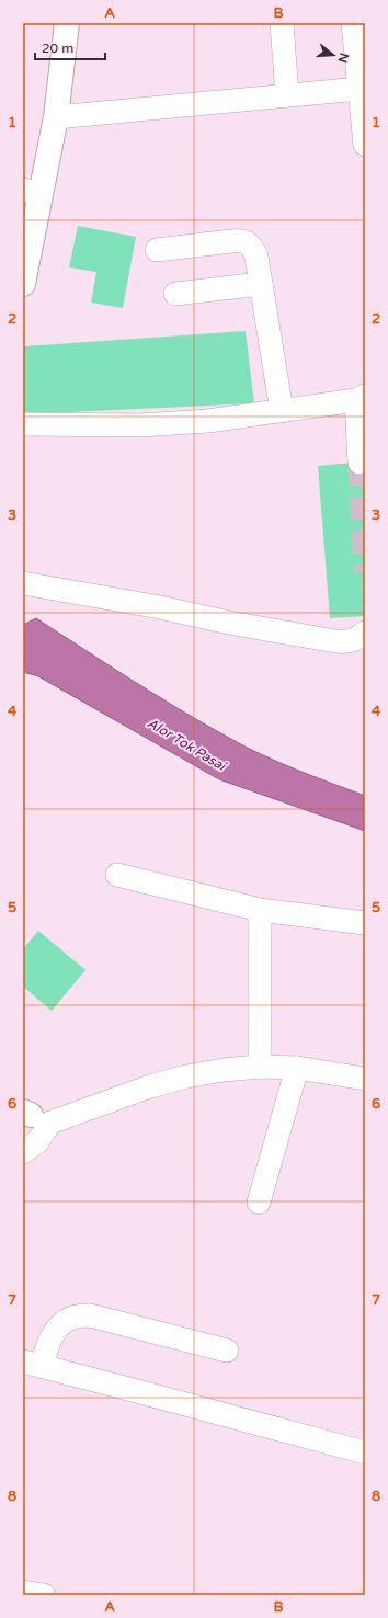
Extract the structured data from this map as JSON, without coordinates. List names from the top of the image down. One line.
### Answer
{"water":["Alor Tok Pasai"],"scale_bar":"20 m","north":"right","grid":{"columns":["A","B"],"rows":["1","2","3","4","5","6","7","8"]}}
